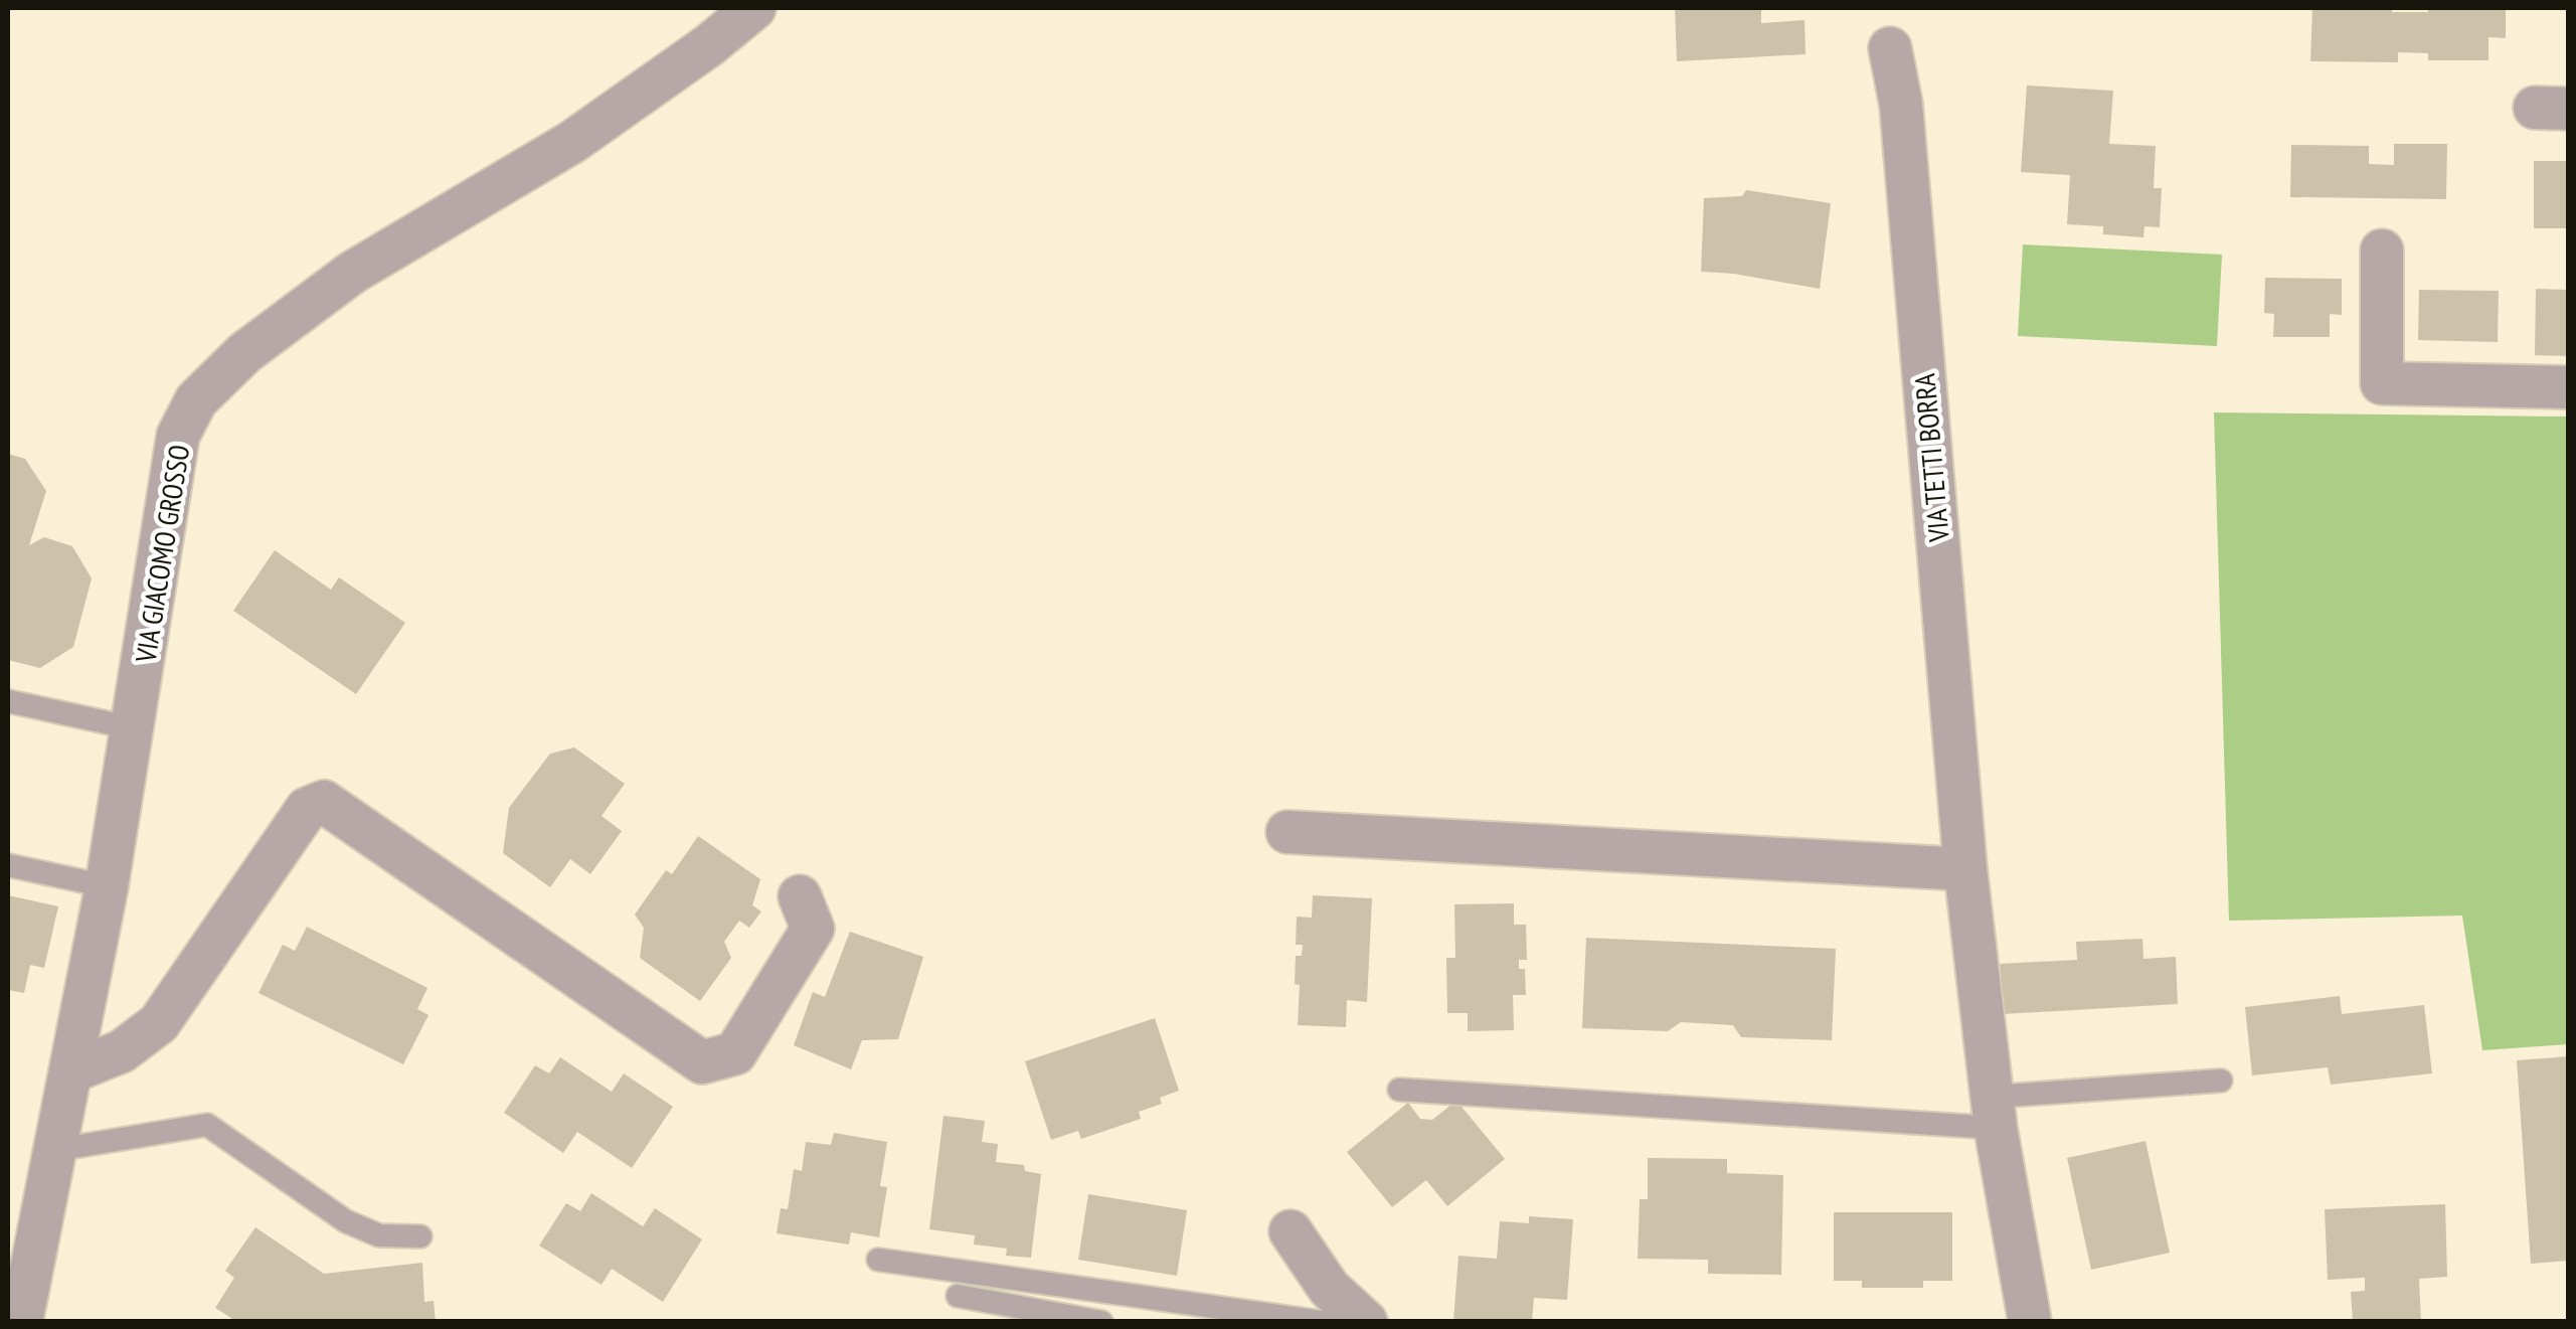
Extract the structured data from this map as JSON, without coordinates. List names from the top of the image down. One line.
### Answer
{"streets":{"street":["VIA TETTI BORRA","VIA GIACOMO GROSSO"]}}
